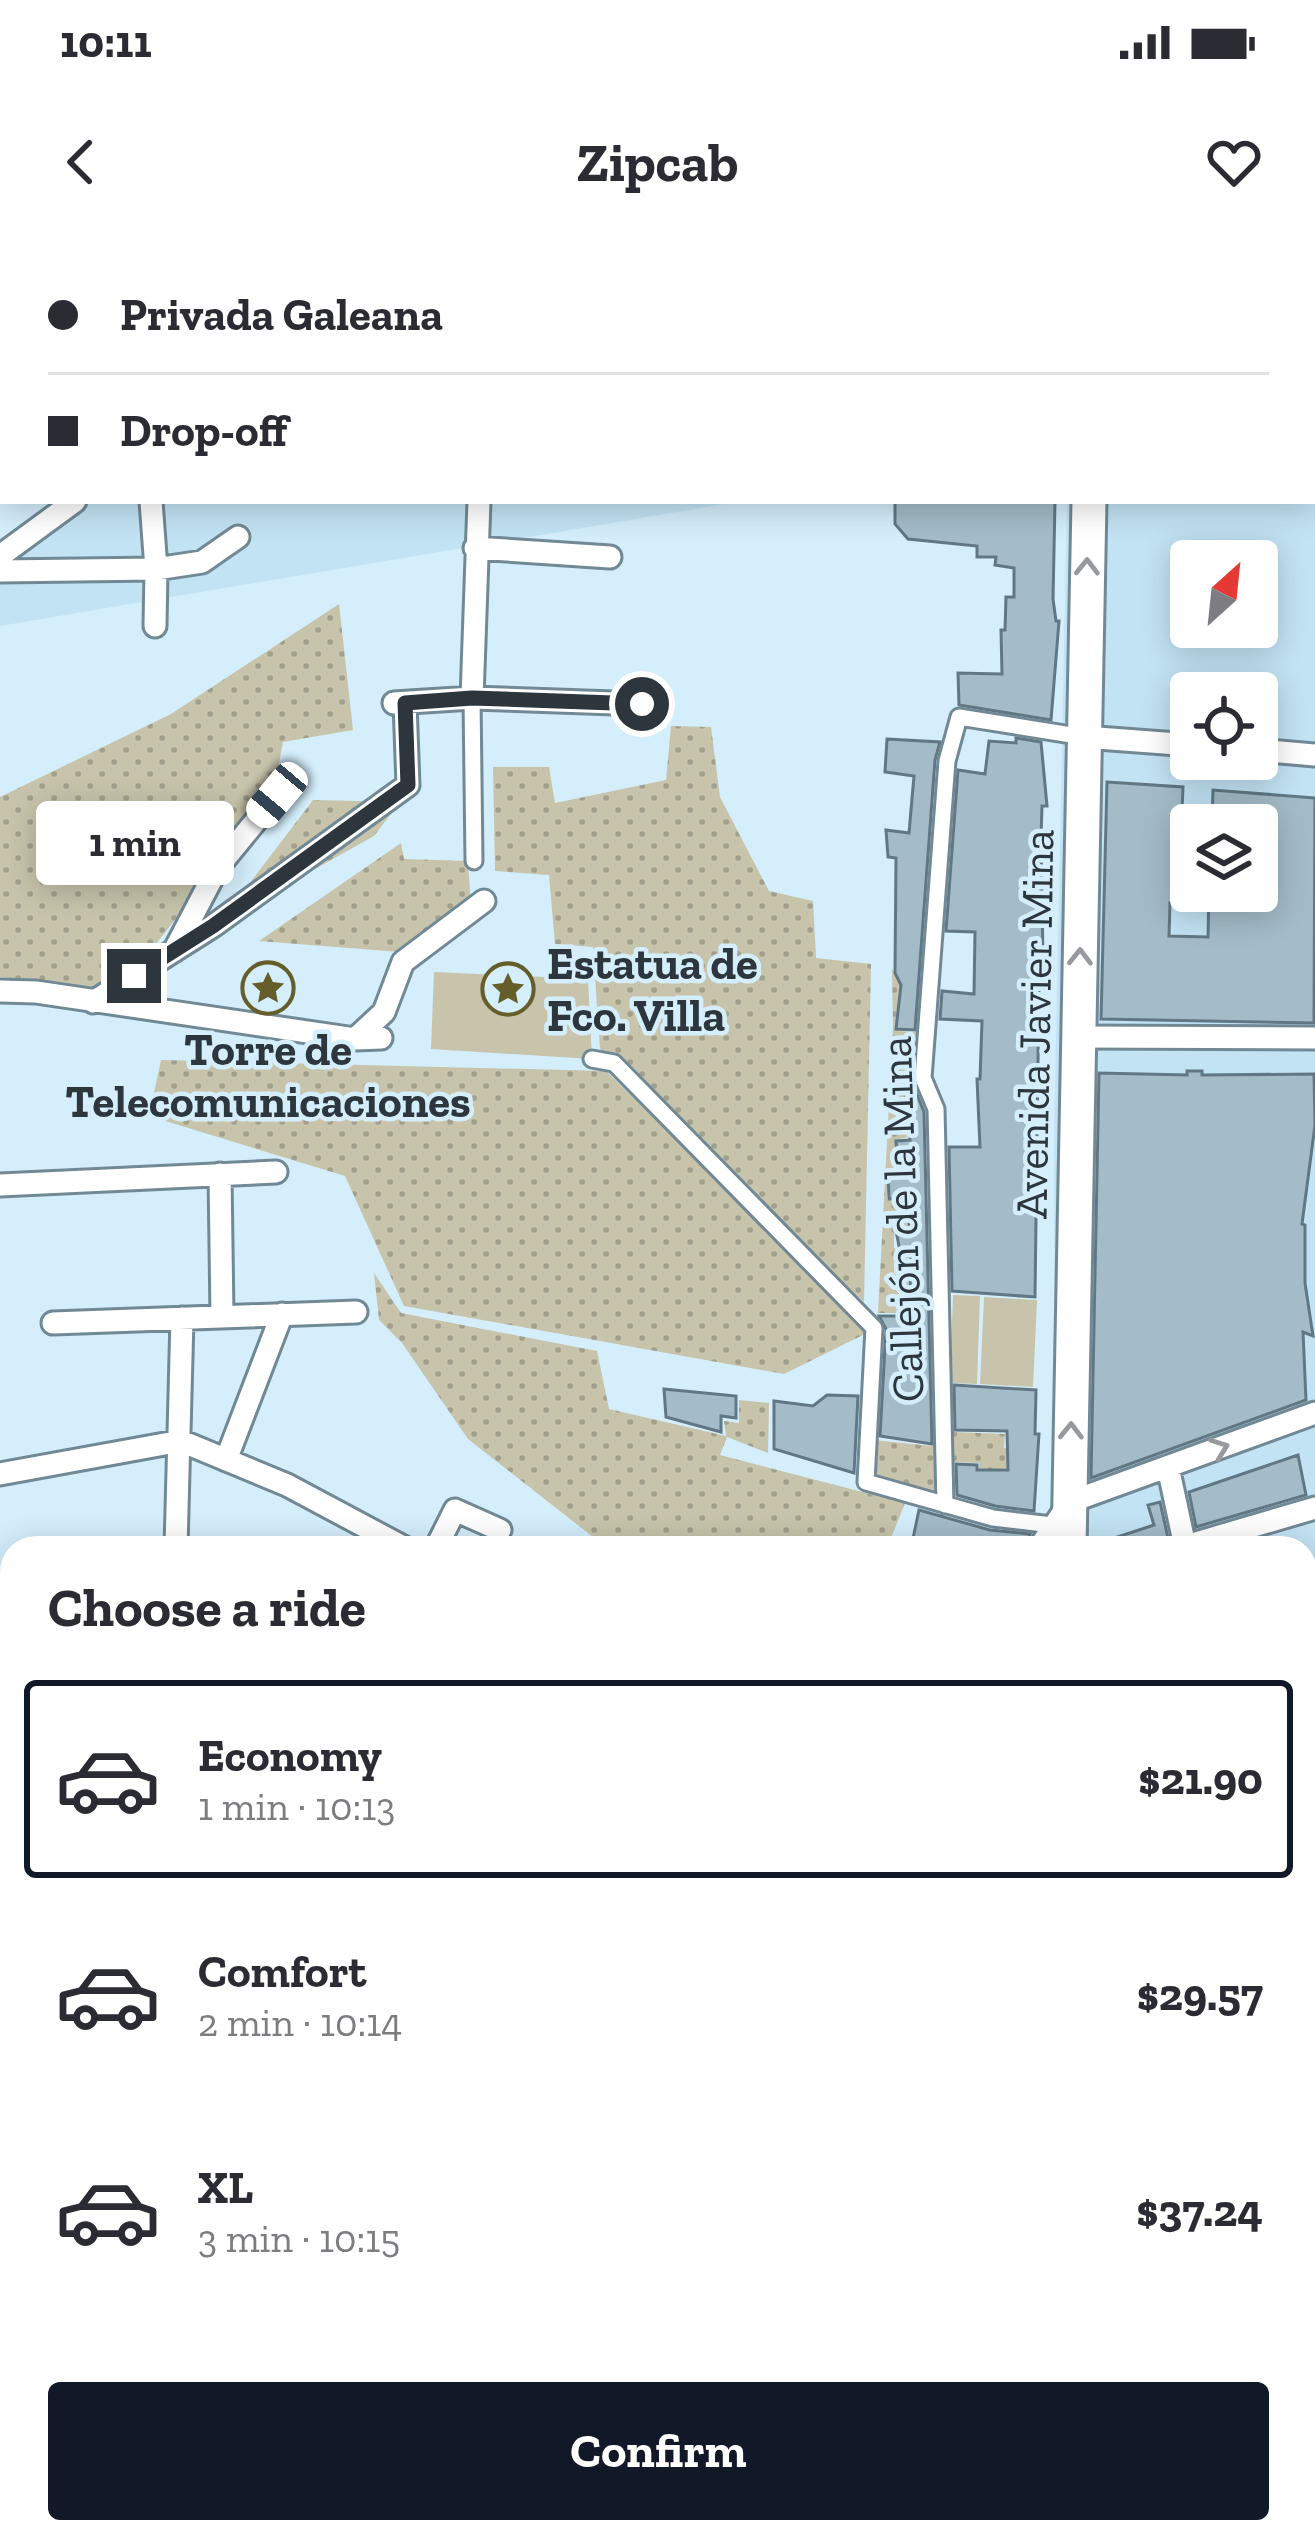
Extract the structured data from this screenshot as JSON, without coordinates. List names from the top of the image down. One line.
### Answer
{"streets":{"main road":["Avenida Javier Mina"],"street":["Callejón de la Mina"]},"crossings":[["Avenida Javier Mina","Callejón de la Mina"]],"one_way":["Avenida Javier Mina"],"places":{"place":["Torre de Telecomunicaciones","Estatua de Fco. Villa"]},"north":"top right","page":{"status":"10:11","header":"Zipcab","banner":["Privada Galeana","Drop-off"],"bubble":"1 min","heading":"Choose a ride","list":[{"name":"Economy","note":"1 min · 10:13","value":"$21.90"},{"name":"Comfort","note":"2 min · 10:14","value":"$29.57"},{"name":"XL","note":"3 min · 10:15","value":"$37.24"}],"buttons":"Confirm"}}
